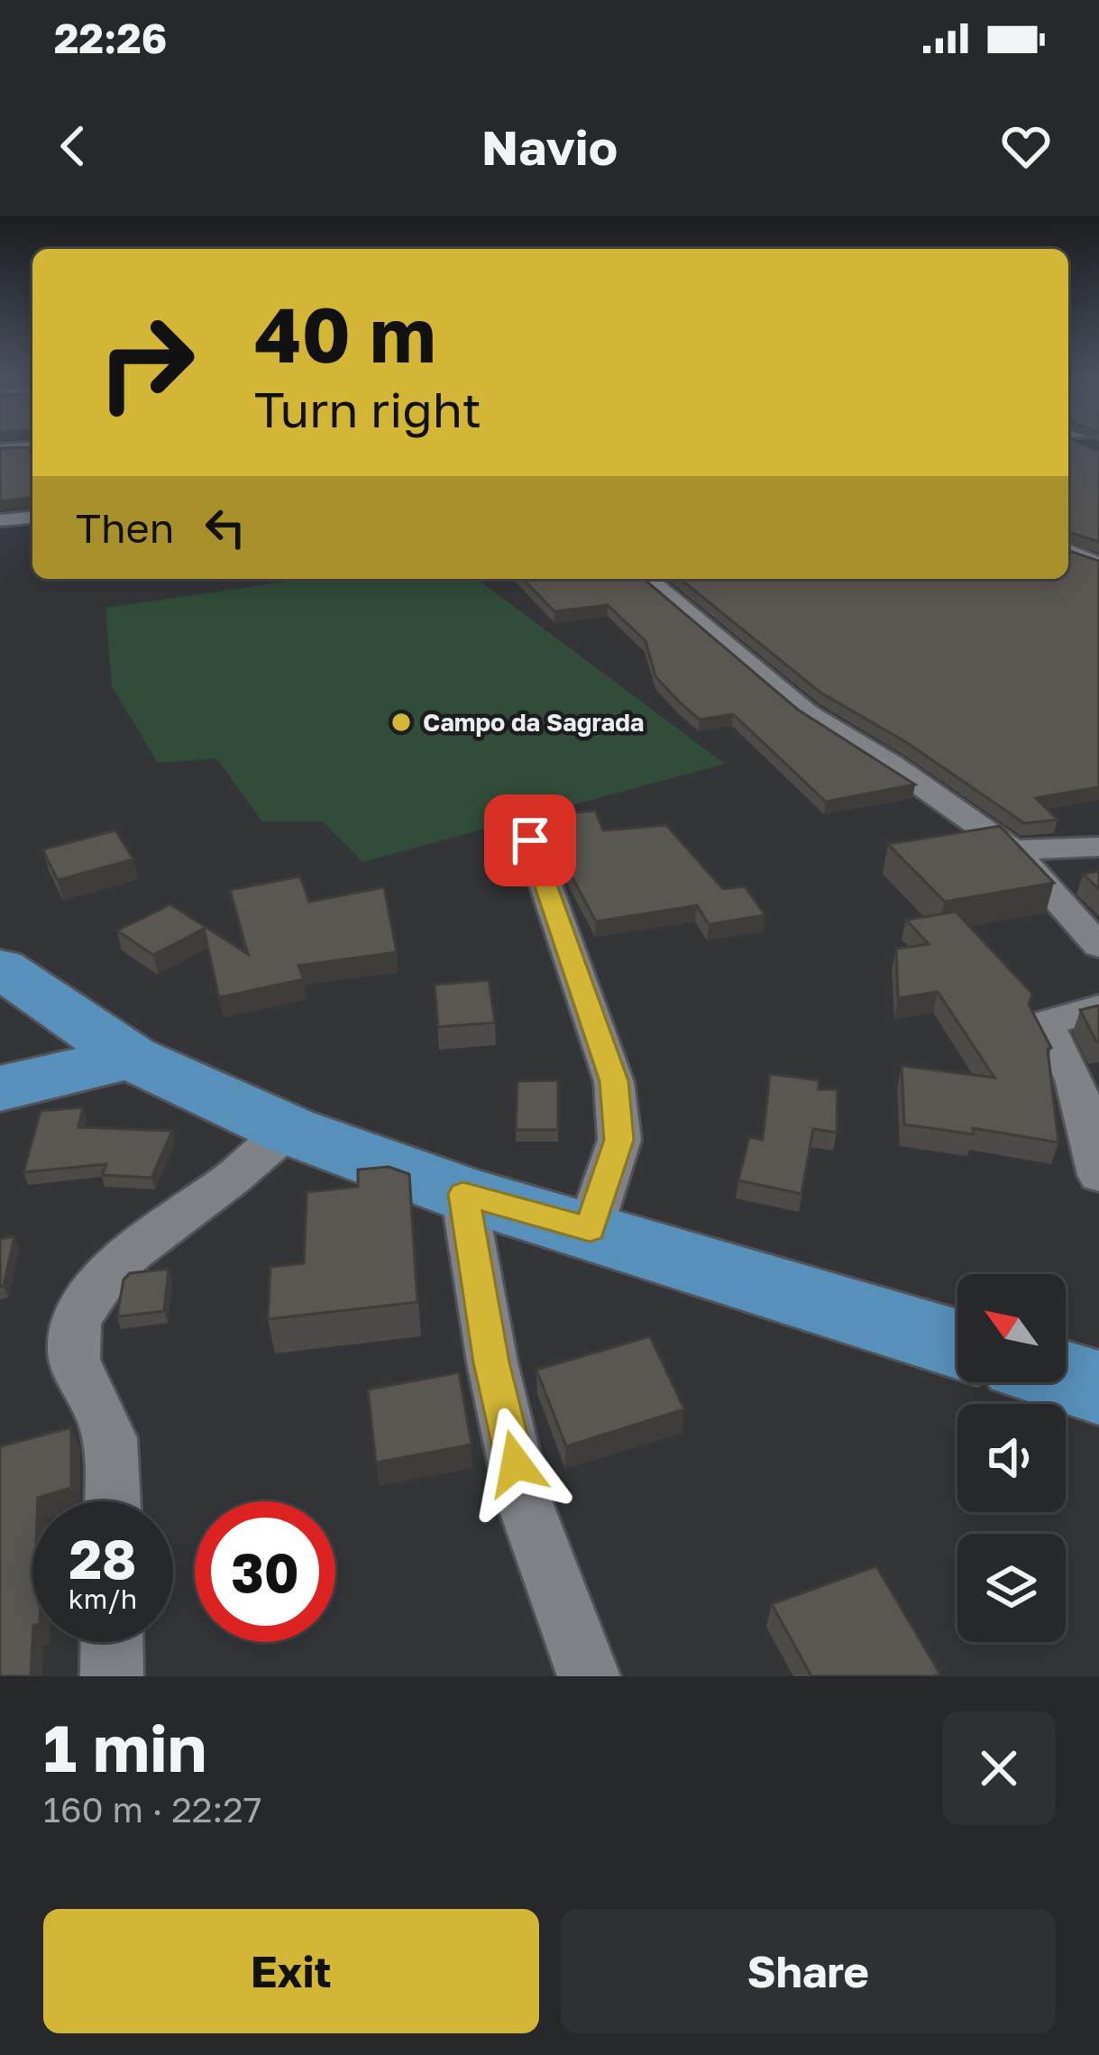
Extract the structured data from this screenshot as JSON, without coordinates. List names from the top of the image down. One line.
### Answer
{"places":["Campo da Sagrada"],"north":"top left","page":{"status":"22:26","header":"Navio","turn":["40 m","Turn right"],"then":"Then","speed":"28 km/h","limit":"30","heading":["1 min","160 m · 22:27"],"buttons":["Exit","Share"]}}
